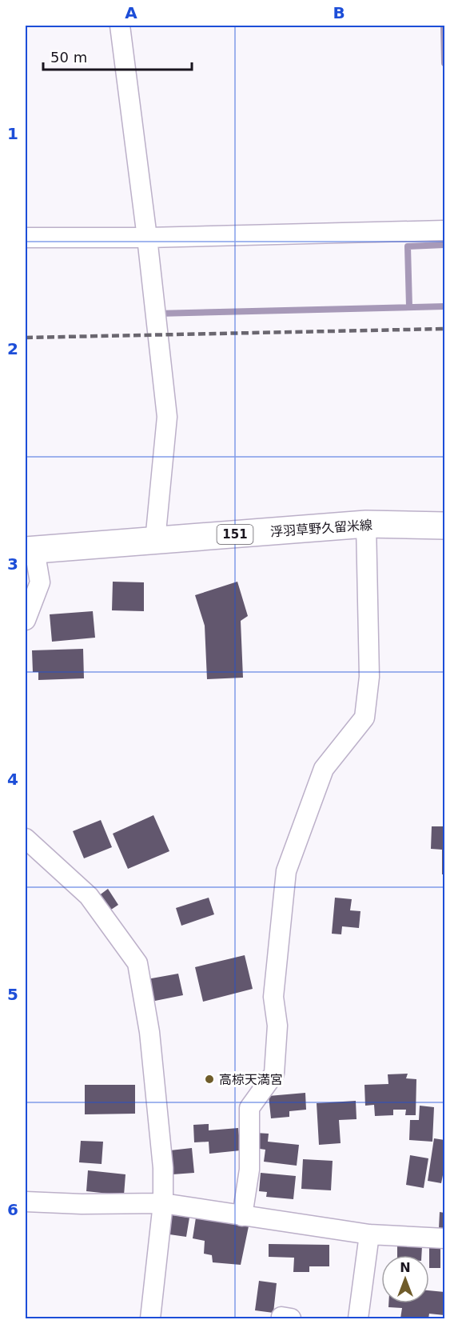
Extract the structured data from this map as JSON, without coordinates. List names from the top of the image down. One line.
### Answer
{"streets":{"main road":["浮羽草野久留米線","151"]},"places":["高椋天満宮"],"scale_bar":"50 m","north":"top","grid":{"columns":["A","B"],"rows":["1","2","3","4","5","6"]}}
